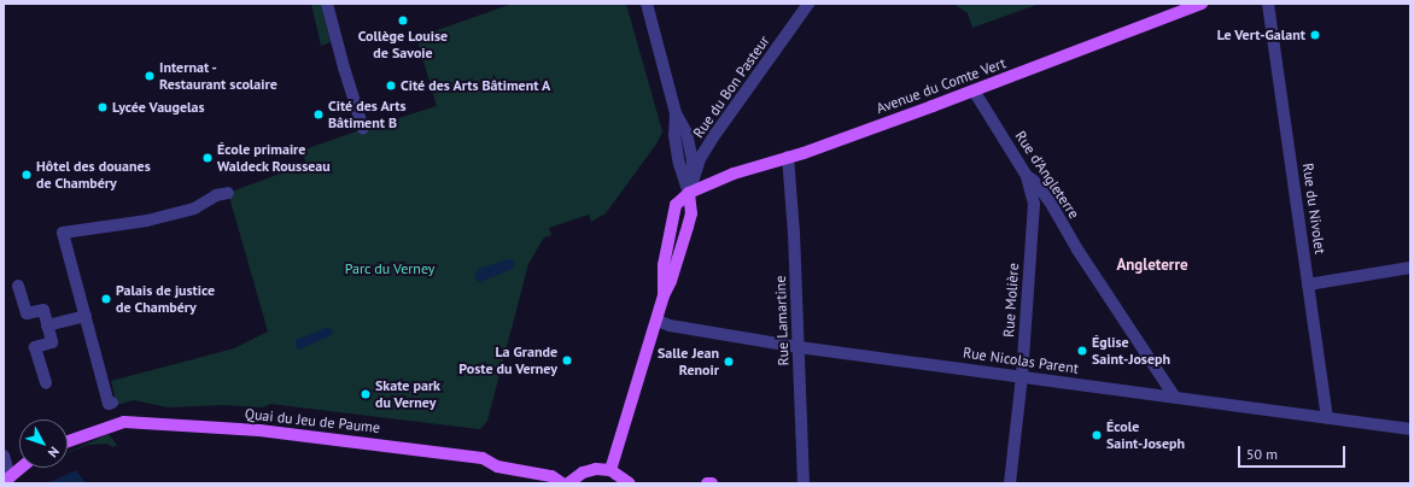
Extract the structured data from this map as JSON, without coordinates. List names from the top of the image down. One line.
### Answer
{"streets":{"main road":["Avenue du Comte Vert","Quai du Jeu de Paume"],"street":["Rue du Bon Pasteur","Rue d'Angleterre","Rue du Nivolet","Rue Molière","Rue Lamartine","Rue Nicolas Parent"]},"crossings":[["Avenue du Comte Vert","Rue du Bon Pasteur"],["Avenue du Comte Vert","Rue d'Angleterre"],["Avenue du Comte Vert","Rue Lamartine"],["Rue d'Angleterre","Rue Molière"],["Rue d'Angleterre","Rue Nicolas Parent"],["Rue du Nivolet","Rue Nicolas Parent"],["Rue Molière","Rue Nicolas Parent"],["Rue Lamartine","Rue Nicolas Parent"]],"districts":["Angleterre"],"parks":["Parc du Verney"],"places":["Collège Louise de Savoie","Le Vert-Galant","Internat - Restaurant scolaire","Cité des Arts Bâtiment A","Lycée Vaugelas","Cité des Arts Bâtiment B","École primaire Waldeck Rousseau","Hôtel des douanes de Chambéry","Palais de justice de Chambéry","Église Saint-Joseph","La Grande Poste du Verney","Salle Jean Renoir","Skate park du Verney","École Saint-Joseph"],"scale_bar":"50 m","north":"bottom right"}
